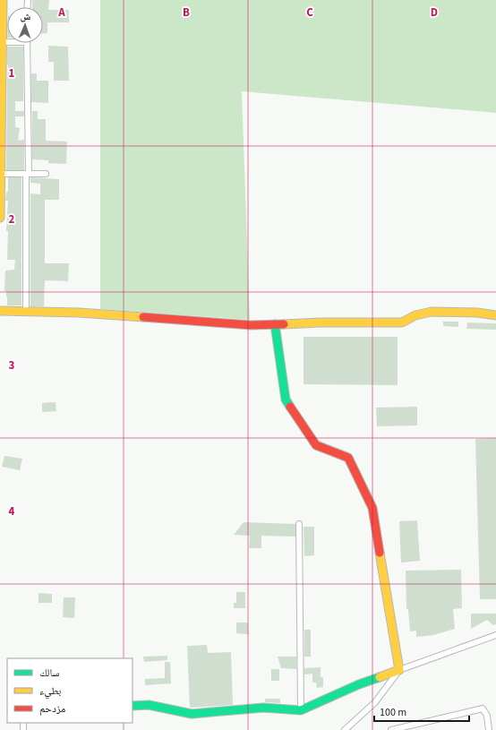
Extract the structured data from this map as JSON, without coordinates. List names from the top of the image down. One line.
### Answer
{"legend":["سالك","بطيء","مزدحم"],"scale_bar":"100 m","north":"top","grid":{"columns":["A","B","C","D"],"rows":["1","2","3","4"]}}
